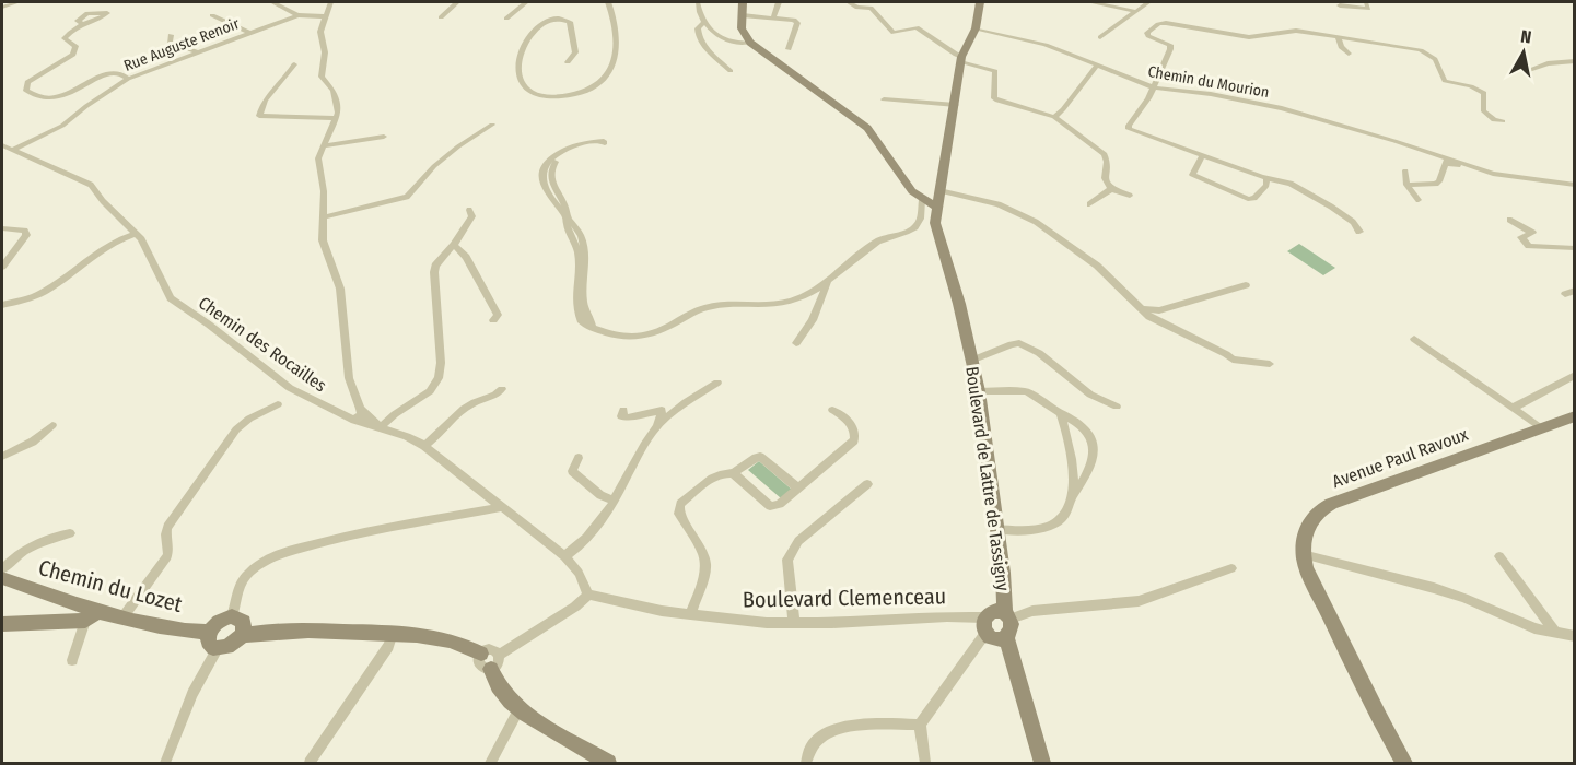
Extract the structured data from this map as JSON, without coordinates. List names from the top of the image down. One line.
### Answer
{"streets":{"street":["Rue Auguste Renoir","Chemin du Mourion","Chemin des Rocailles","Avenue Paul Ravoux","Boulevard de Lattre de Tassigny","Chemin du Lozet","Boulevard Clemenceau"]},"crossings":[["Rue Auguste Renoir","Chemin des Rocailles"],["Chemin du Mourion","Boulevard de Lattre de Tassigny"],["Chemin des Rocailles","Boulevard Clemenceau"],["Boulevard de Lattre de Tassigny","Boulevard Clemenceau"]],"north":"top"}
